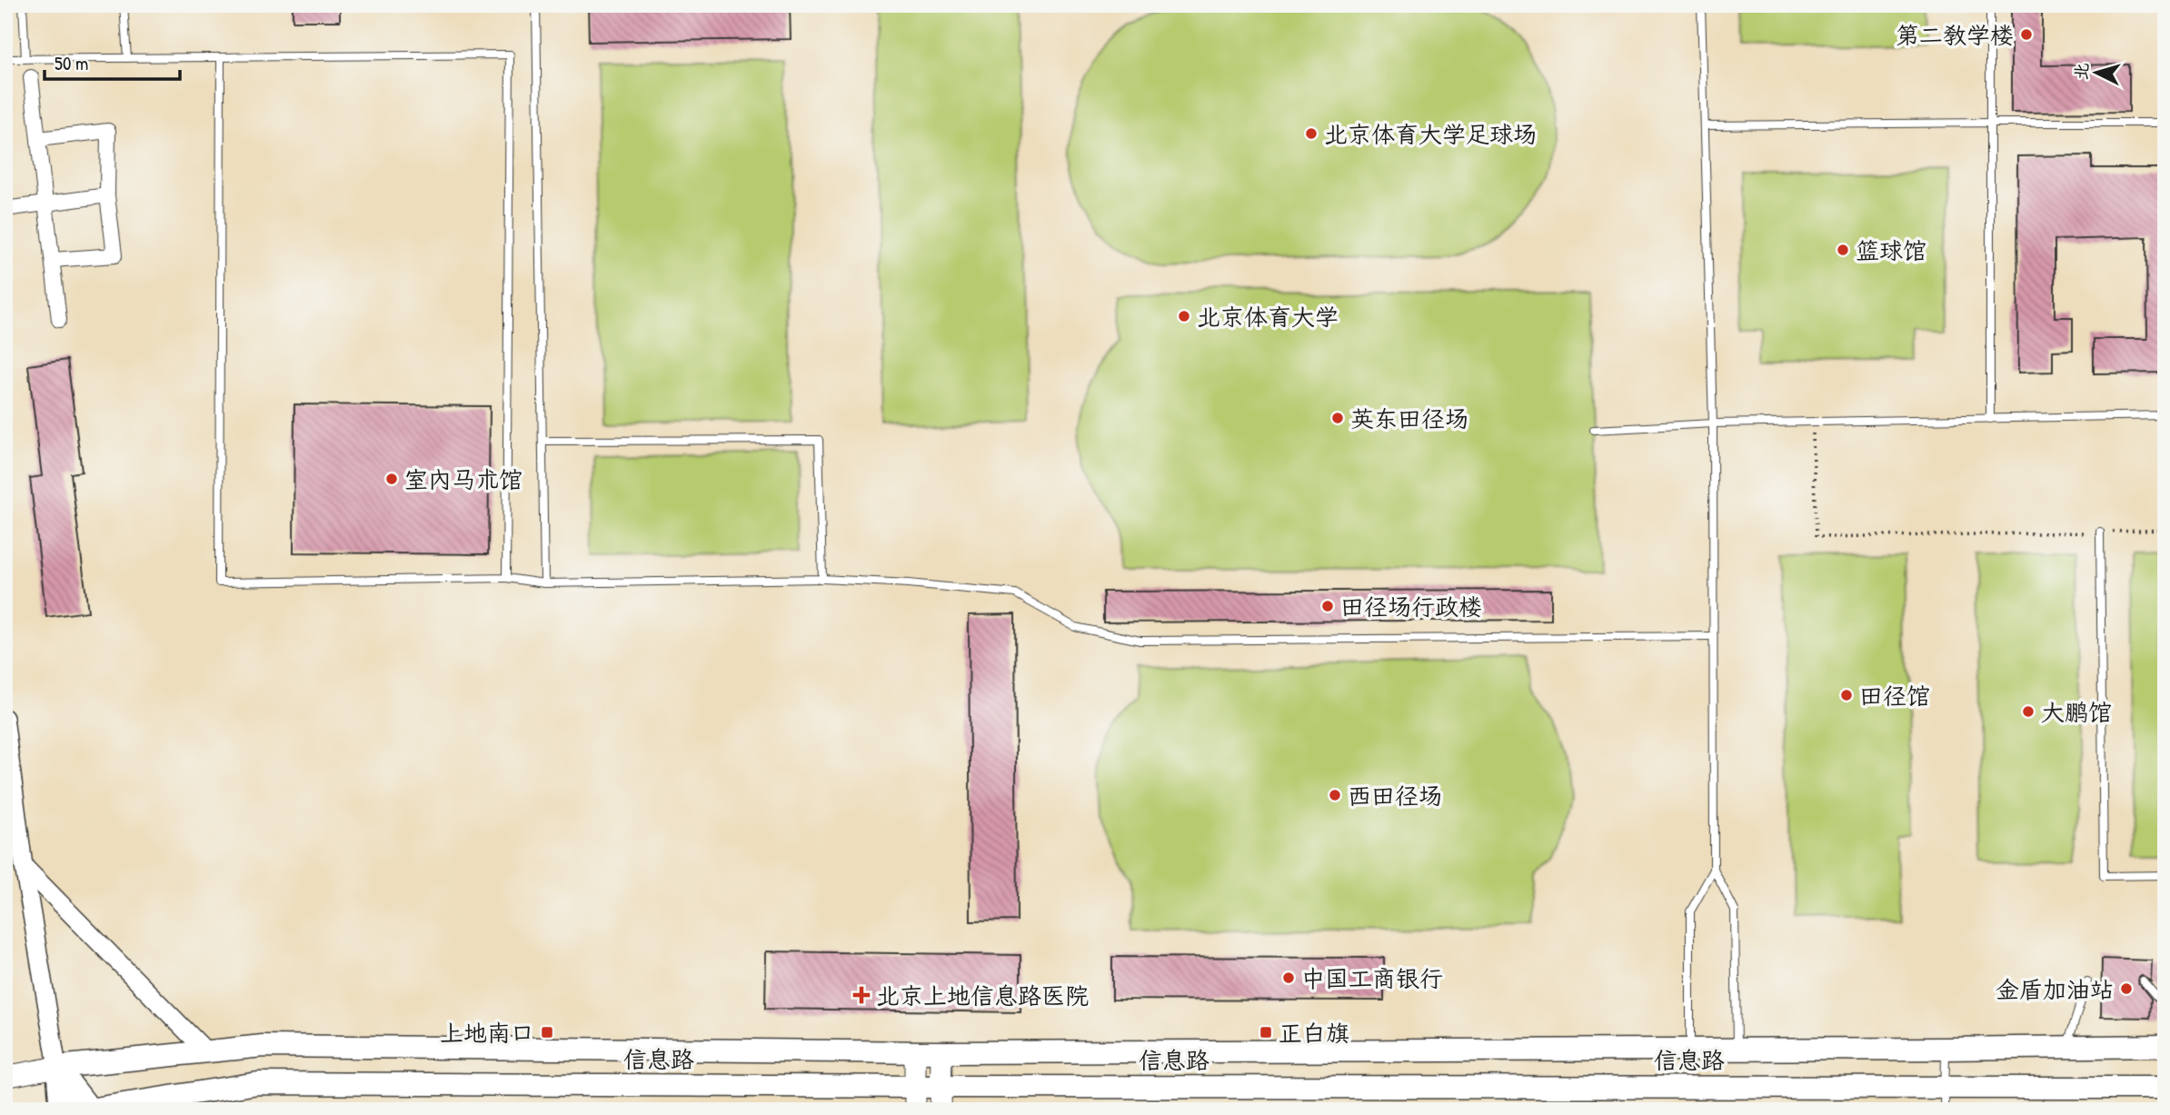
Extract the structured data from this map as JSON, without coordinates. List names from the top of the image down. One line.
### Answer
{"streets":{"main road":["信息路"]},"places":{"other":["第二教学楼","北京体育大学足球场","篮球馆","北京体育大学","英东田径场","室内马术馆","田径场行政楼","田径馆","大鹏馆","西田径场","中国工商银行","金盾加油站"],"health":["北京上地信息路医院"],"transit":["上地南口","正白旗"]},"scale_bar":"50 m","north":"left"}
